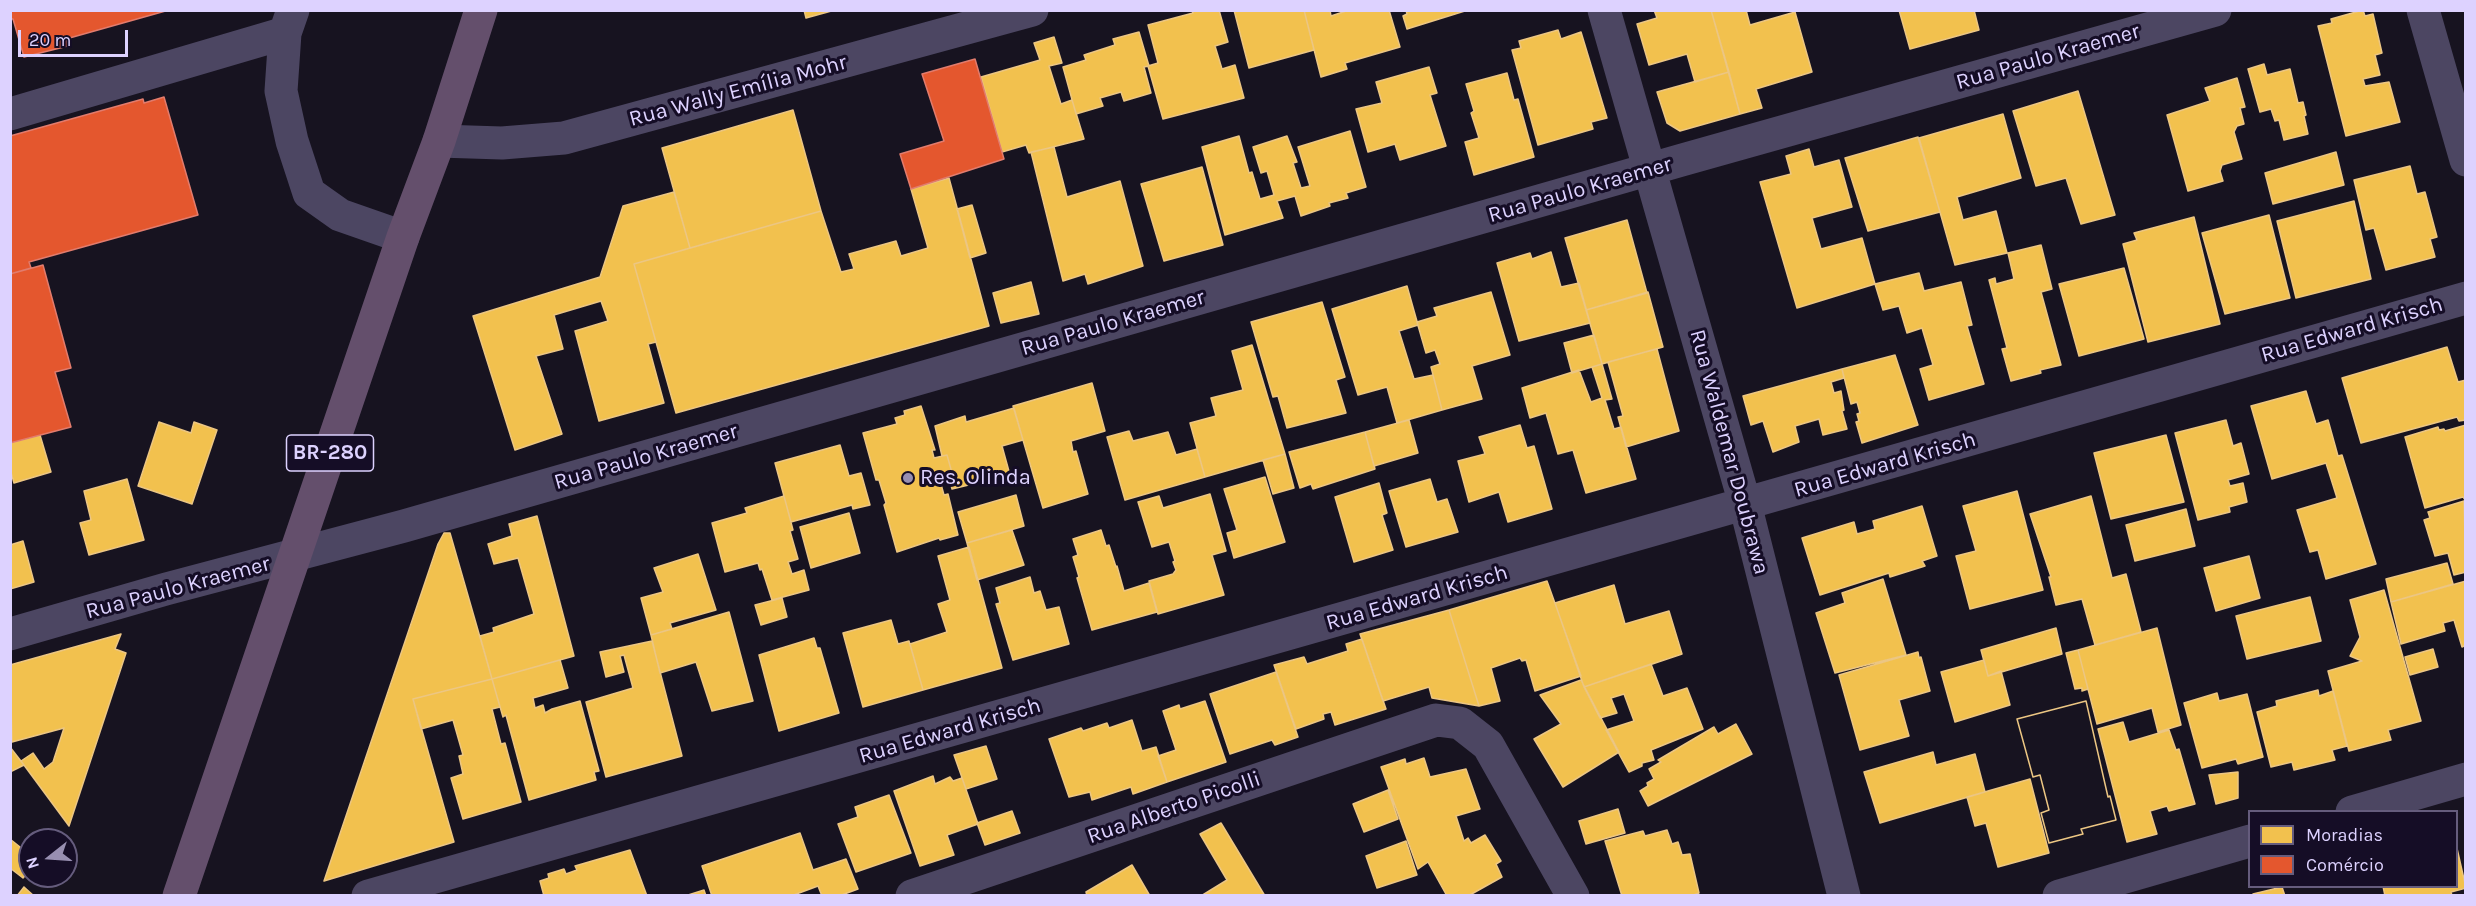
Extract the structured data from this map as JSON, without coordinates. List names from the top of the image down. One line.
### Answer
{"streets":{"highway":["BR-280"],"street":["Rua Paulo Kraemer","Rua Wally Emília Mohr","Rua Edward Krisch","Rua Waldemar Doubrawa","Rua Alberto Picolli"]},"crossings":[["Rua Paulo Kraemer","Rua Waldemar Doubrawa"],["Rua Paulo Kraemer","BR-280"],["Rua Wally Emília Mohr","BR-280"],["Rua Edward Krisch","Rua Waldemar Doubrawa"]],"places":["Res. Olinda"],"legend":["Moradias","Comércio"],"scale_bar":"20 m","north":"left"}
